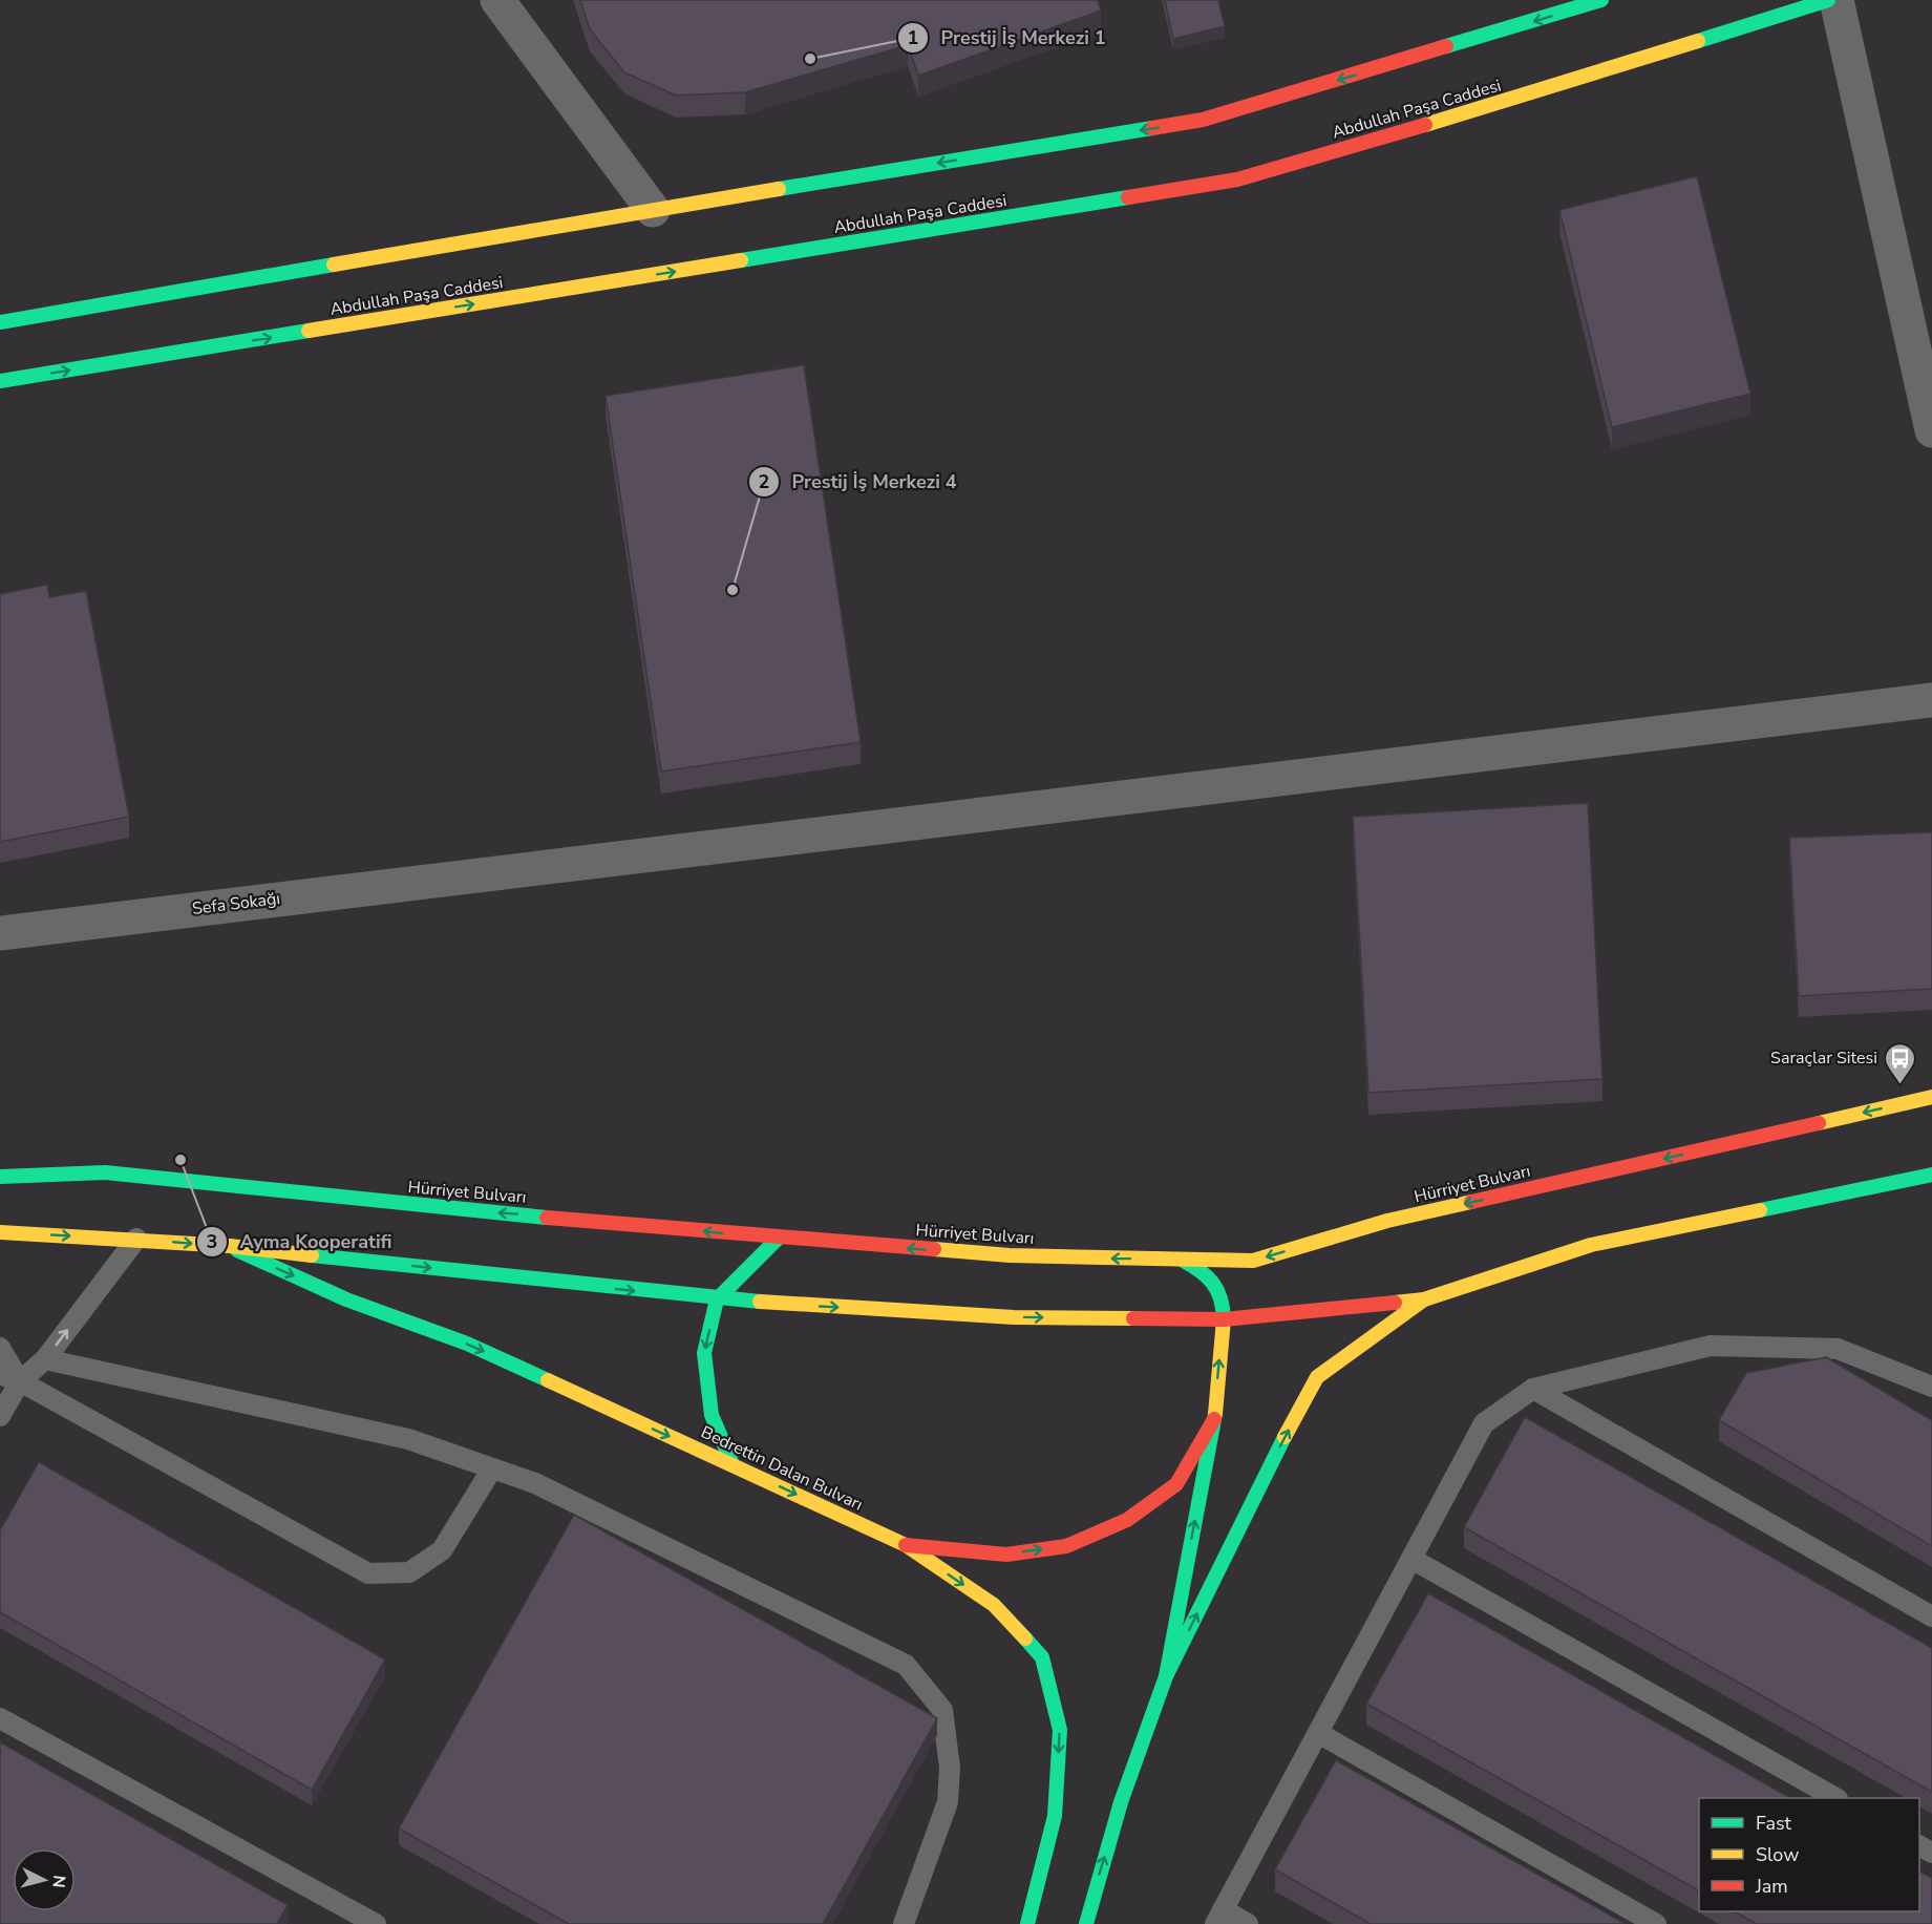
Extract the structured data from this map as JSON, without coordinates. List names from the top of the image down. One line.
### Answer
{"streets":{"main road":["Abdullah Paşa Caddesi","Hürriyet Bulvarı","Bedrettin Dalan Bulvarı"],"street":["Sefa Sokağı"]},"one_way":["Bedrettin Dalan Bulvarı"],"places":{"other":["Prestij İş Merkezi 1","Prestij İş Merkezi 4","Ayma Kooperatifi"],"bus stop":["Saraçlar Sitesi"]},"legend":["Fast","Slow","Jam"],"north":"right"}
